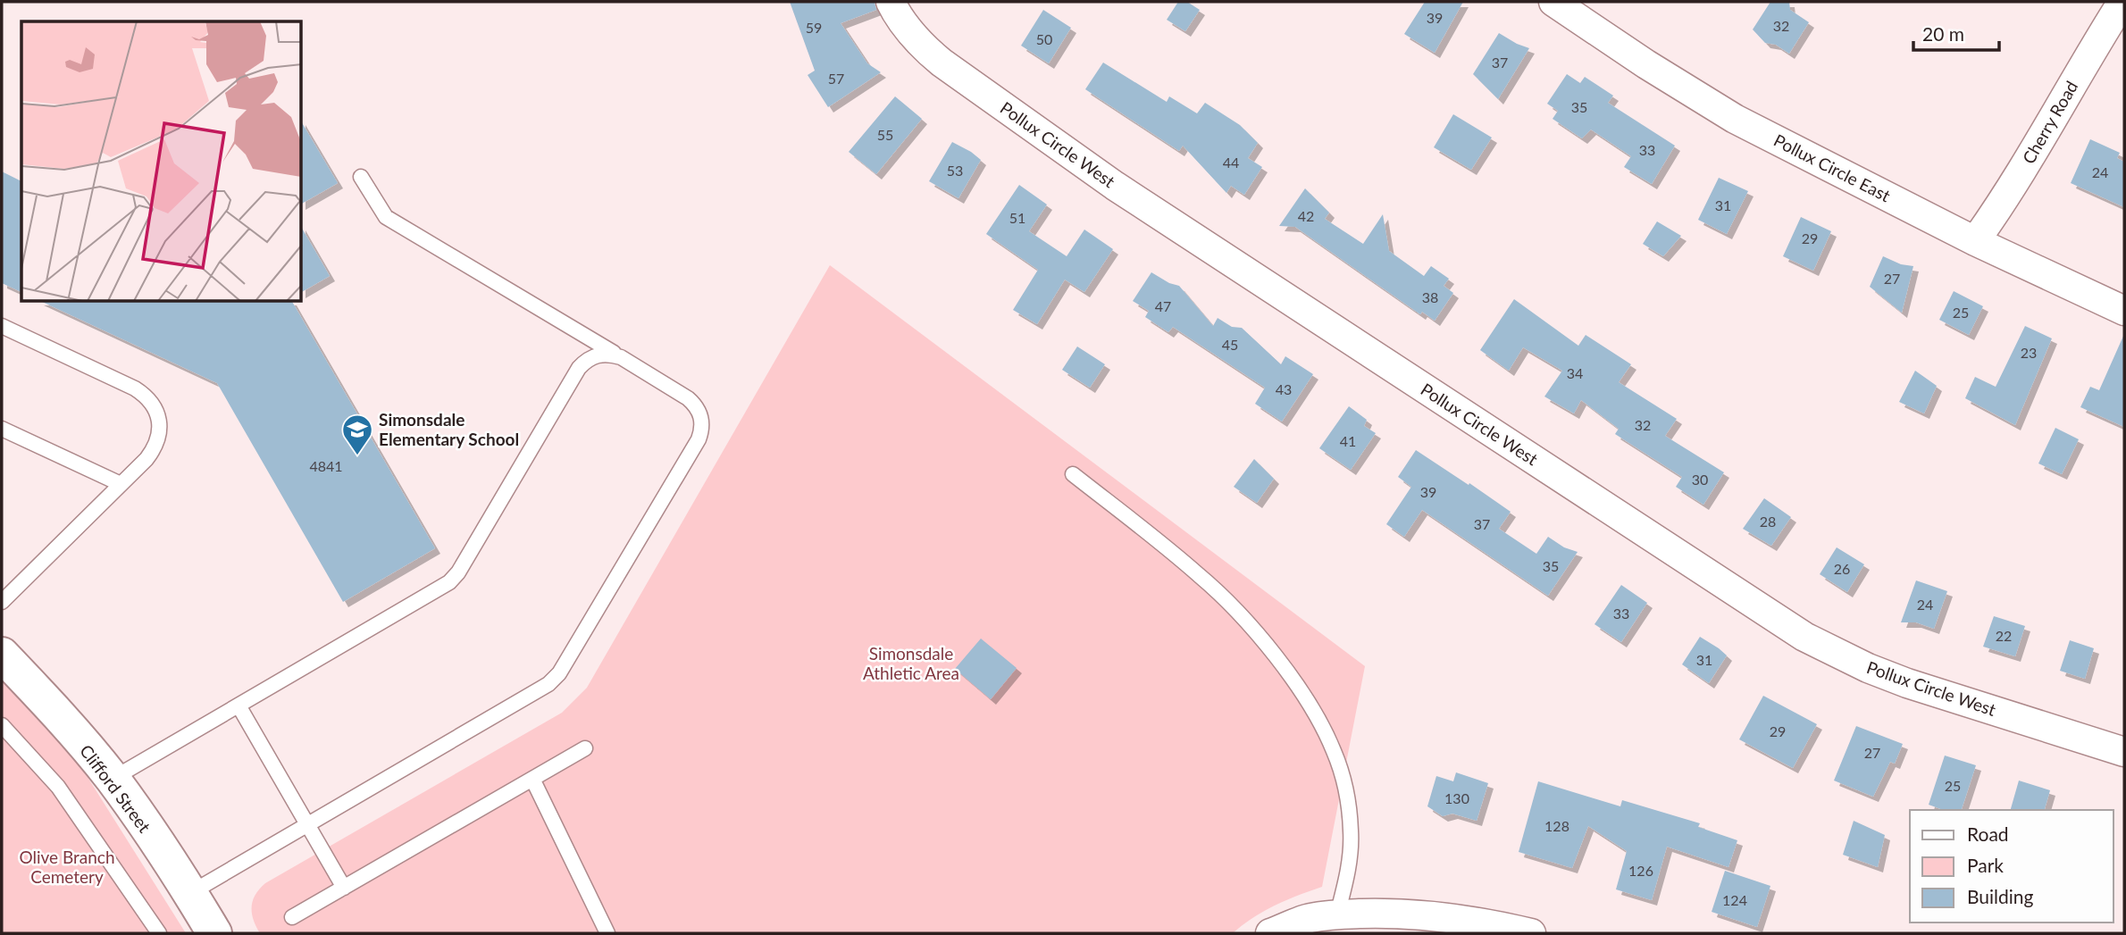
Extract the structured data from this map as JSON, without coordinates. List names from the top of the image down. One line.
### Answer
{"streets":{"street":["Cherry Road","Pollux Circle West","Pollux Circle East","Clifford Street"]},"crossings":[["Cherry Road","Pollux Circle East"]],"parks":["Simonsdale Athletic Area","Olive Branch Cemetery"],"places":{"school or university":["Simonsdale Elementary School"]},"house_numbers":["39","32","59","50","37","57","35","55","33","44","53","24","31","42","51","29","27","38","47","25","45","23","34","43","32","41","4841","30","39","28","37","35","26","24","33","22","31","29","27","25","130","128","126","124"],"legend":["Road","Park","Building"],"scale_bar":"20 m"}
